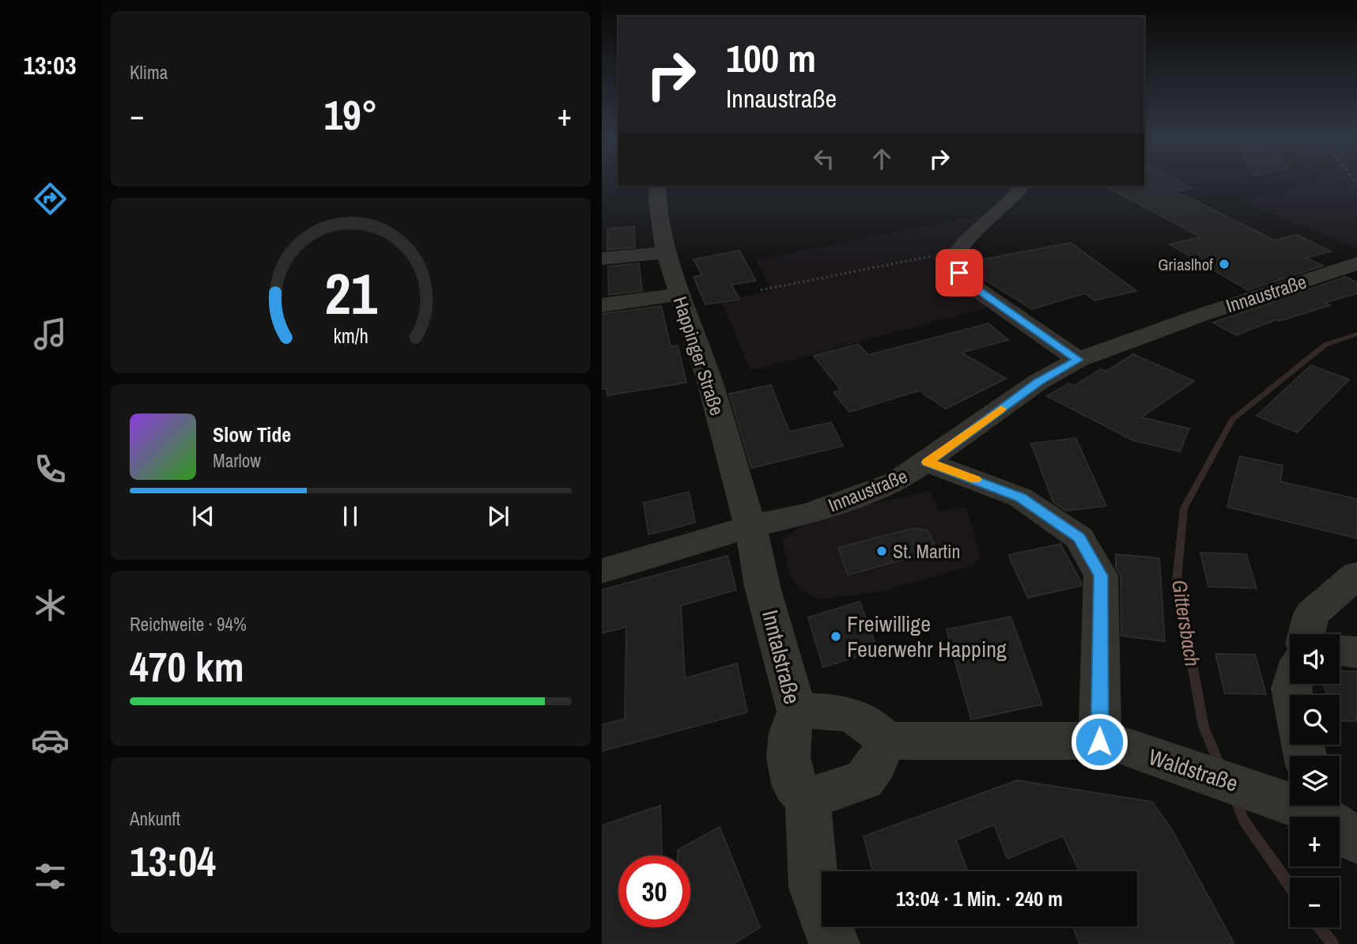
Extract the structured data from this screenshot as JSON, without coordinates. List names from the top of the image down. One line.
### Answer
{"streets":{"street":["Innaustraße","Happinger Straße","Inntalstraße","Waldstraße"]},"crossings":[["Innaustraße","Happinger Straße"],["Innaustraße","Inntalstraße"],["Happinger Straße","Inntalstraße"],["Inntalstraße","Waldstraße"]],"water":["Gittersbach"],"places":["Griaslhof","St. Martin","Freiwillige Feuerwehr Happing"],"page":{"tabs":"13:03","tile":["Klima",["Reichweite · 94%","470 km"],["Ankunft","13:04"]],"turn":["100 m","Innaustraße"],"heat":["−","19°","+"],"song":["Slow Tide","Marlow"],"map_buttons":["+","−"],"limit":"30","trip":"13:04 · 1 Min. · 240 m","gauge":["21","km/h"]}}
